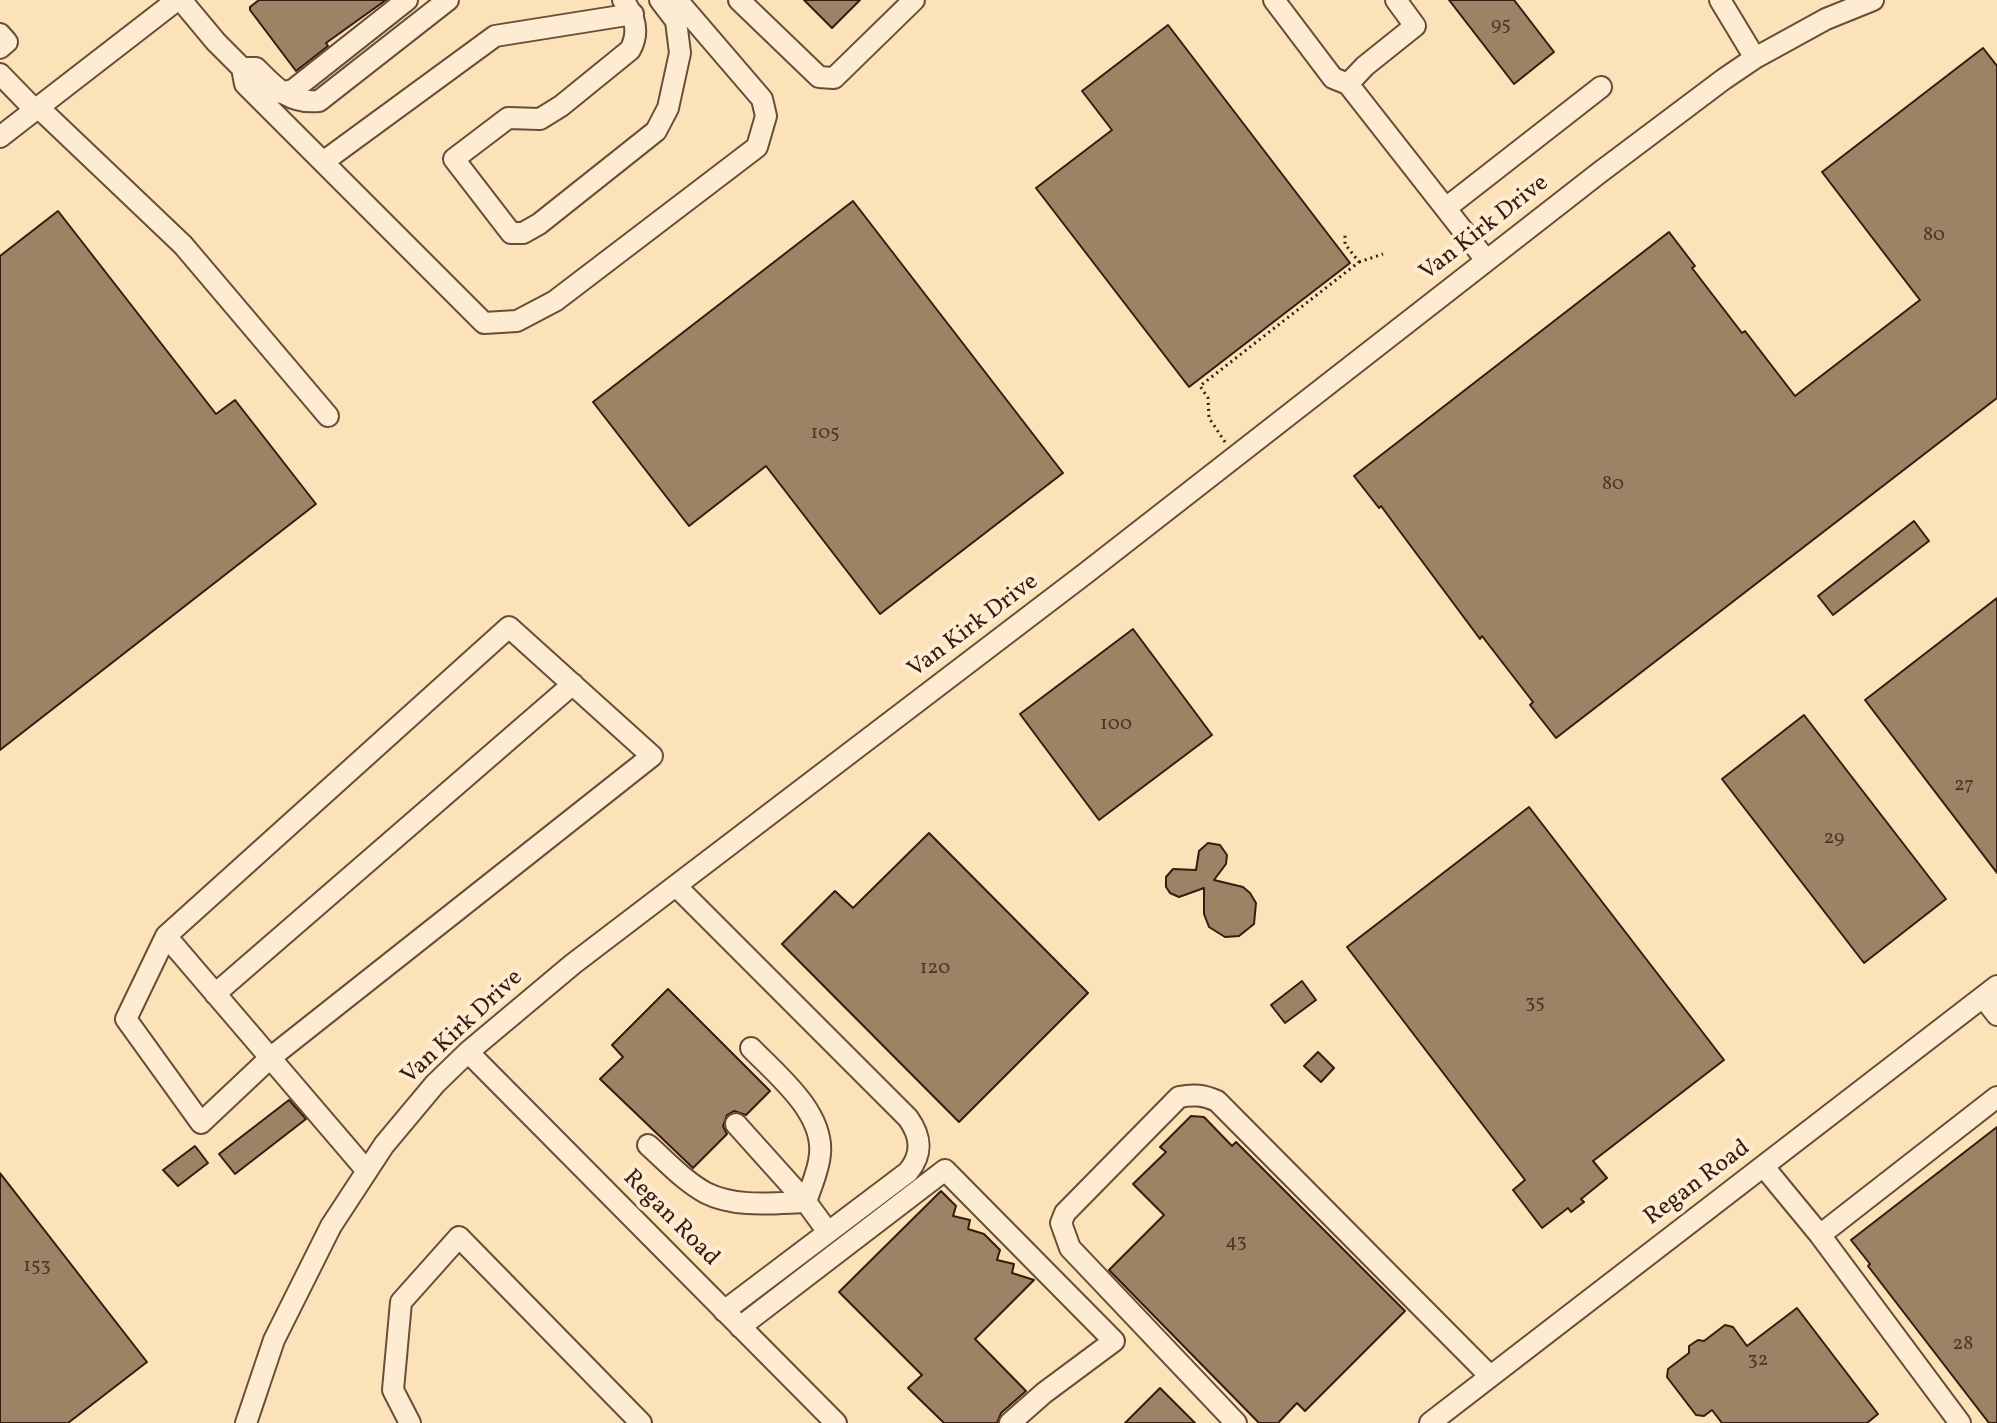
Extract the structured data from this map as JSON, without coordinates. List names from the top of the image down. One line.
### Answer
{"streets":{"street":["Van Kirk Drive","Regan Road"]},"crossings":[["Van Kirk Drive","Regan Road"]],"house_numbers":["95","80","105","80","100","27","29","120","35","43","153","28","32"]}
